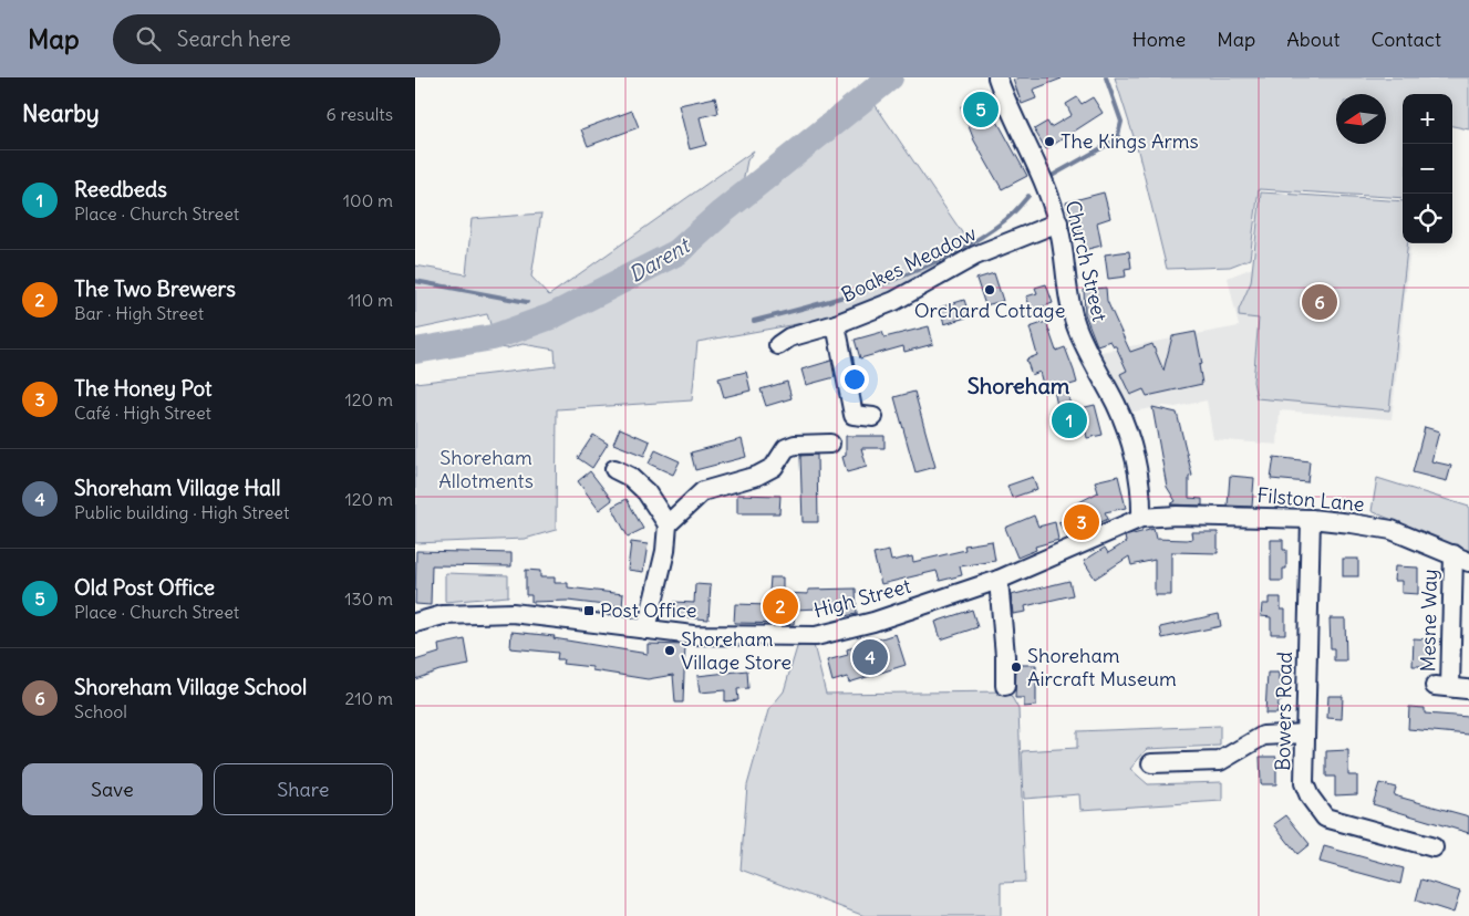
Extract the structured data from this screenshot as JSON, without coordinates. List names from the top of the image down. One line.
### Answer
{"streets":{"street":["Church Street","Boakes Meadow","Filston Lane","High Street","Mesne Way","Bowers Road"]},"crossings":[["Church Street","Boakes Meadow"],["Church Street","Filston Lane"],["Church Street","High Street"],["Filston Lane","High Street"],["Filston Lane","Mesne Way"],["Filston Lane","Bowers Road"]],"districts":["Shoreham"],"water":["Darent"],"parks":["Shoreham Allotments"],"places":{"other":["The Kings Arms","Orchard Cottage","Shoreham Village Store","Shoreham Aircraft Museum"],"transit":["Post Office"]},"north":"left","page":{"header":"Map","search":"Search here","nav":["Home","Map","About","Contact"],"heading":["Nearby","6 results"],"pins":["5","6","1","3","2","4"],"map_buttons":["+","−"],"list":[{"mark":"1","name":"Reedbeds","note":"Place · Church Street","value":"100 m"},{"mark":"2","name":"The Two Brewers","note":"Bar · High Street","value":"110 m"},{"mark":"3","name":"The Honey Pot","note":"Café · High Street","value":"120 m"},{"mark":"4","name":"Shoreham Village Hall","note":"Public building · High Street","value":"120 m"},{"mark":"5","name":"Old Post Office","note":"Place · Church Street","value":"130 m"},{"mark":"6","name":"Shoreham Village School","note":"School","value":"210 m"}],"buttons":["Save","Share"]}}
